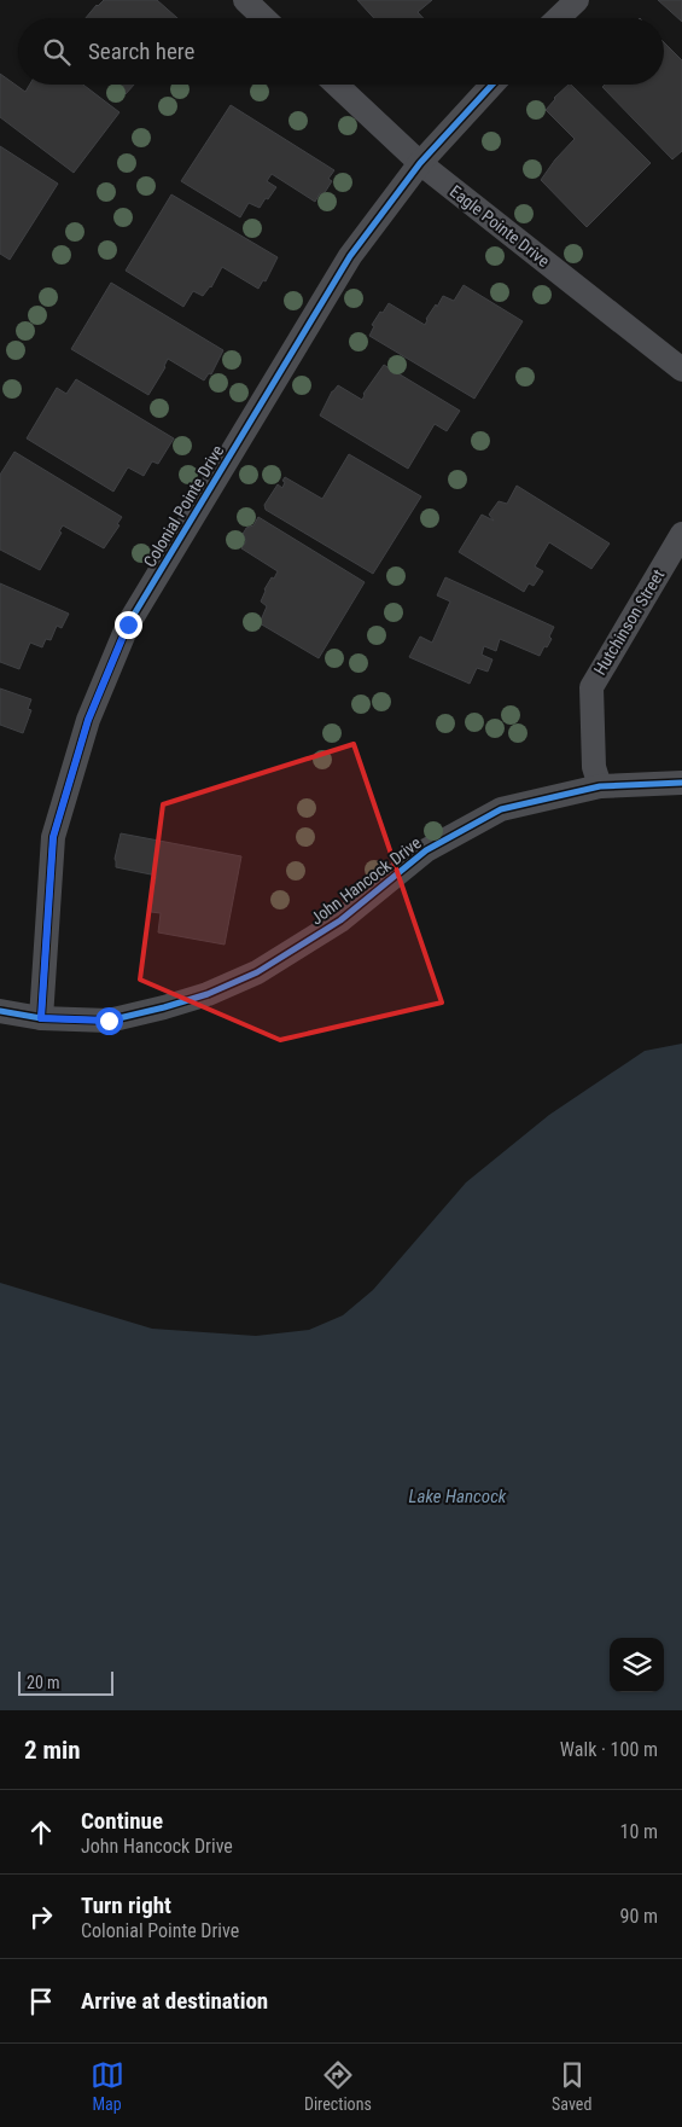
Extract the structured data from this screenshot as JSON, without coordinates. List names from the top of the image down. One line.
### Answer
{"streets":{"street":["Eagle Pointe Drive","Colonial Pointe Drive","Hutchinson Street","John Hancock Drive"]},"crossings":[["Eagle Pointe Drive","Colonial Pointe Drive"],["Colonial Pointe Drive","John Hancock Drive"],["Hutchinson Street","John Hancock Drive"]],"water":["Lake Hancock"],"scale_bar":"20 m","page":{"search":"Search here","scale":"20 m","heading":["2 min","Walk · 100 m"],"list":[["Continue","John Hancock Drive","10 m"],["Turn right","Colonial Pointe Drive","90 m"],"Arrive at destination"],"nav":["Map","Directions","Saved"]}}
